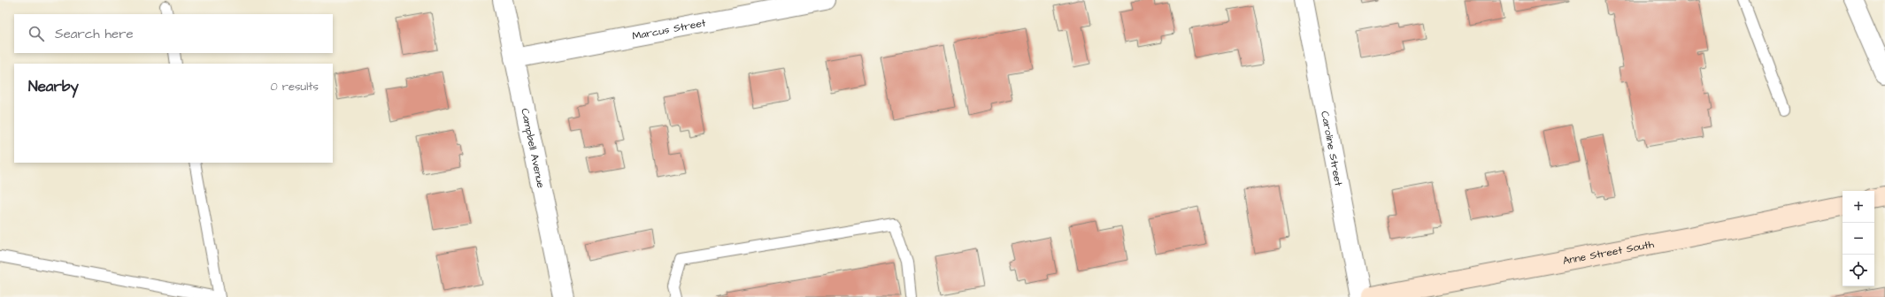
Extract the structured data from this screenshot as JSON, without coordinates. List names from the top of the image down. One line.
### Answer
{"streets":{"street":["Marcus Street","Campbell Avenue","Caroline Street","Anne Street South"]},"crossings":[["Marcus Street","Campbell Avenue"]],"page":{"search":"Search here","heading":["Nearby","0 results"],"map_buttons":["+","−"]}}
